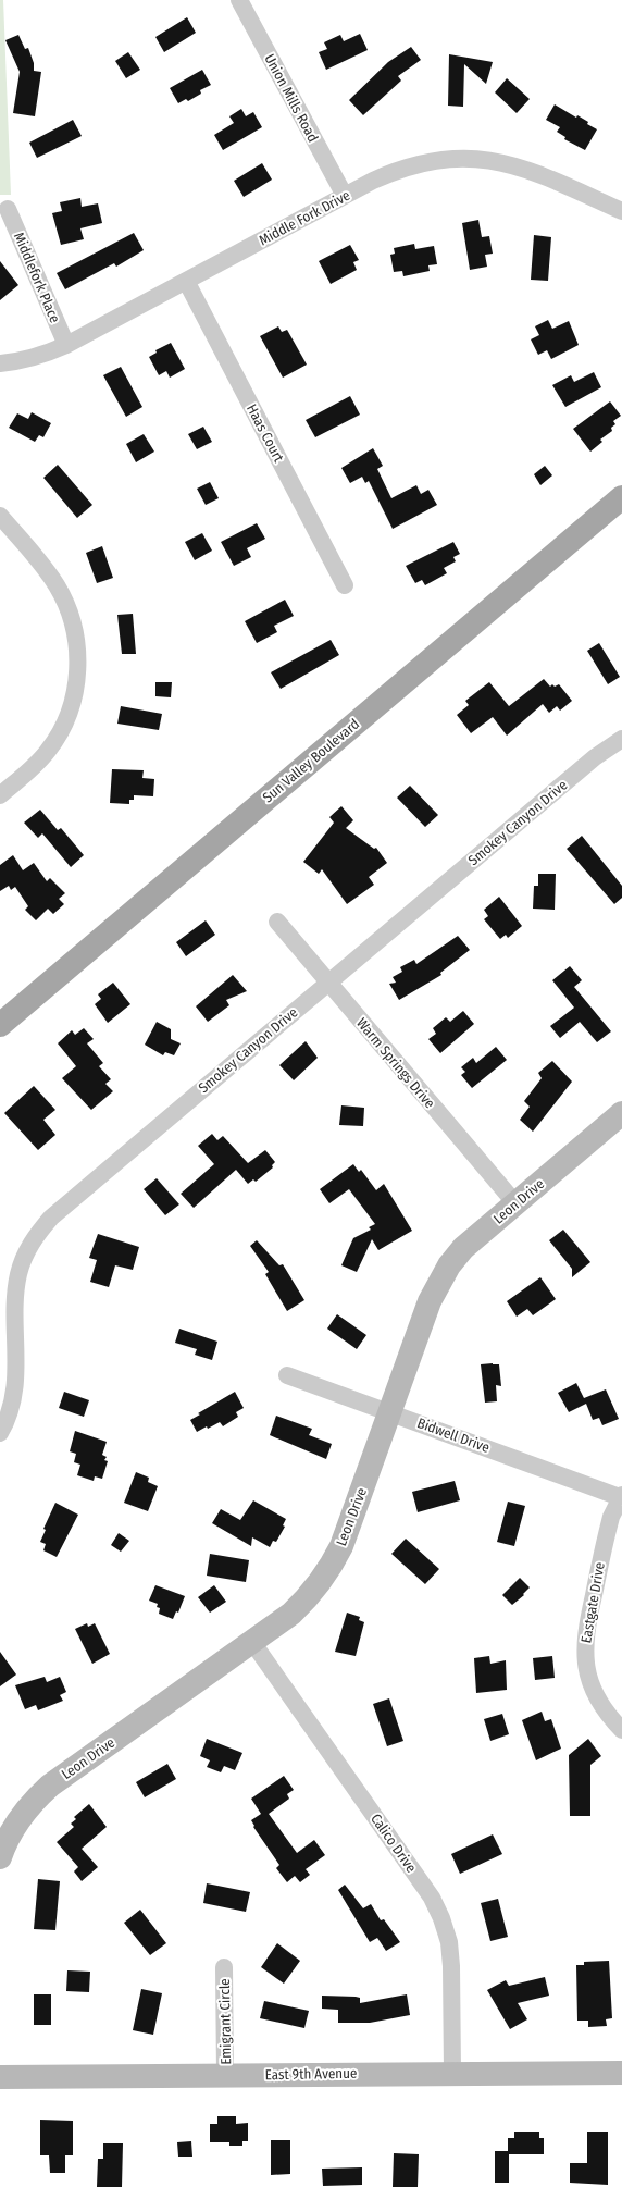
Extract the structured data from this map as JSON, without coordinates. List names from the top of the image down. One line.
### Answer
{"streets":{"main road":["Sun Valley Boulevard"],"street":["Union Mills Road","Middle Fork Drive","Middlefork Place","Haas Court","Smokey Canyon Drive","Warm Springs Drive","Leon Drive","Bidwell Drive","Eastgate Drive","Calico Drive","Emigrant Circle","East 9th Avenue"]},"crossings":[["Union Mills Road","Middle Fork Drive"],["Middle Fork Drive","Middlefork Place"],["Middle Fork Drive","Haas Court"],["Smokey Canyon Drive","Warm Springs Drive"],["Warm Springs Drive","Leon Drive"],["Leon Drive","Bidwell Drive"],["Leon Drive","Calico Drive"],["Bidwell Drive","Eastgate Drive"],["Calico Drive","East 9th Avenue"],["Emigrant Circle","East 9th Avenue"]]}
